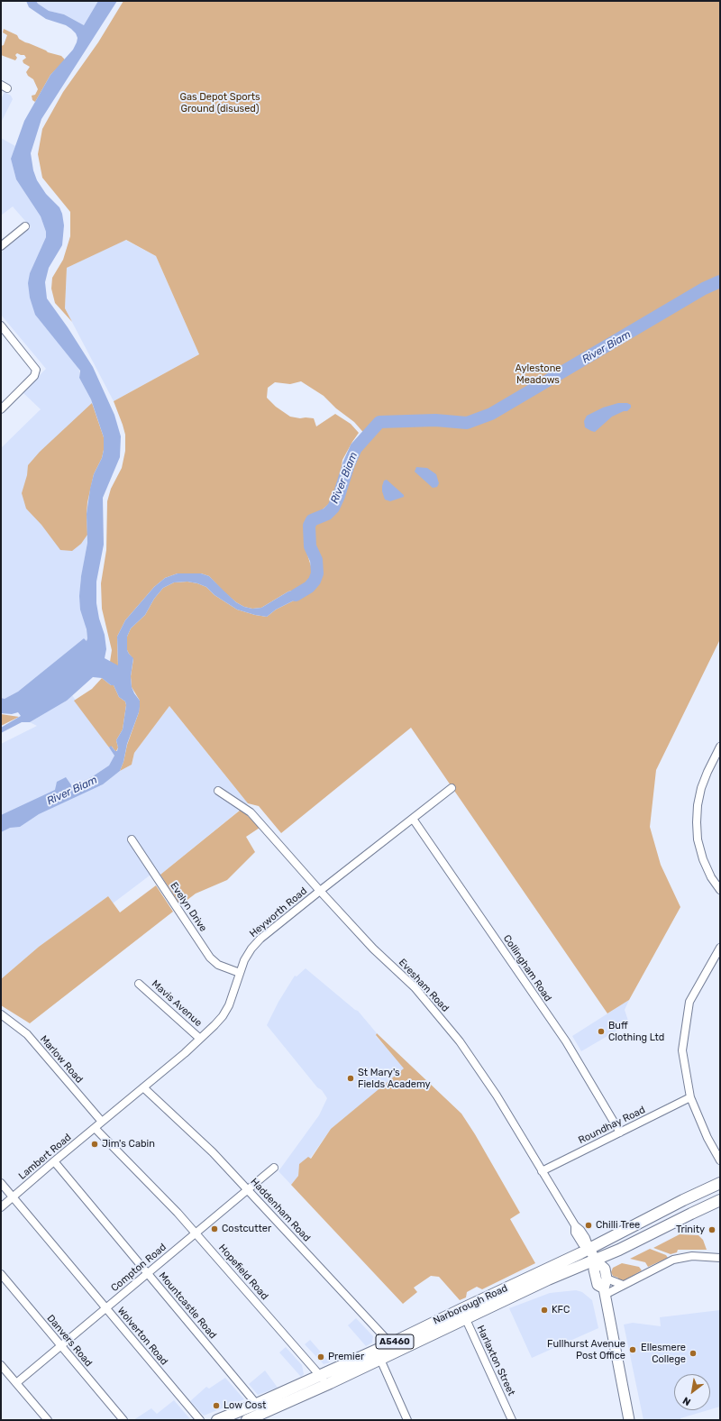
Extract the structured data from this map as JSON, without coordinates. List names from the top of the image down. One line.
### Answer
{"streets":{"main road":["Narborough Road","A5460"],"street":["Evelyn Drive","Heyworth Road","Collingham Road","Evesham Road","Mavis Avenue","Marlow Road","Roundhay Road","Lambert Road","Haddenham Road","Compton Road","Hopefield Road","Mountcastle Road","Wolverton Road","Danvers Road","Harlaxton Street"]},"crossings":[["Evelyn Drive","Heyworth Road"],["Heyworth Road","Collingham Road"],["Heyworth Road","Evesham Road"],["Heyworth Road","Mavis Avenue"],["Heyworth Road","Marlow Road"],["Heyworth Road","Lambert Road"],["Heyworth Road","Haddenham Road"],["Collingham Road","Roundhay Road"],["Evesham Road","Roundhay Road"],["Evesham Road","Narborough Road"],["Marlow Road","Lambert Road"],["Lambert Road","Hopefield Road"],["Lambert Road","Mountcastle Road"],["Lambert Road","Wolverton Road"],["Haddenham Road","Compton Road"],["Haddenham Road","Narborough Road"],["Compton Road","Hopefield Road"],["Compton Road","Mountcastle Road"],["Compton Road","Wolverton Road"],["Compton Road","Danvers Road"],["Hopefield Road","Narborough Road"],["Narborough Road","Mountcastle Road"],["Narborough Road","Harlaxton Street"]],"water":["River Biam"],"parks":["Gas Depot Sports Ground (disused)","Aylestone Meadows"],"places":["Buff Clothing Ltd","St Mary's Fields Academy","Jim's Cabin","Chilli Tree","Costcutter","Trinity","KFC","Fullhurst Avenue Post Office","Ellesmere College","Premier","Low Cost"],"north":"bottom left"}
